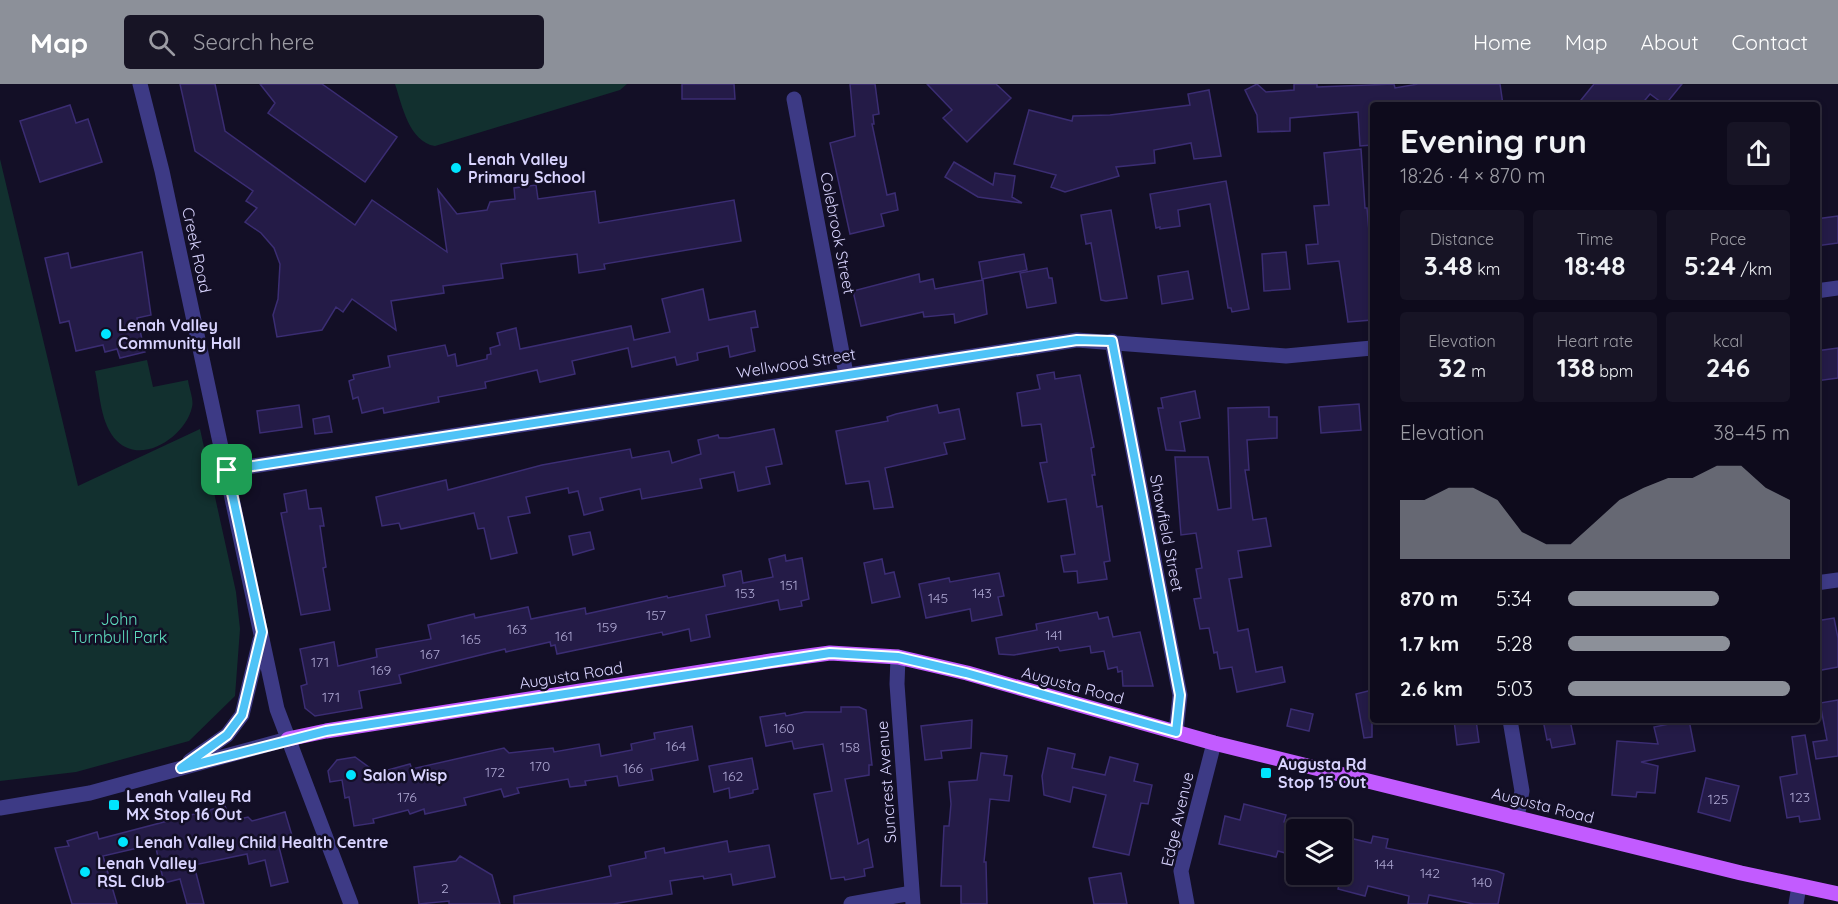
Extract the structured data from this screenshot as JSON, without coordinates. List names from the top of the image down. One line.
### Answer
{"streets":{"main road":["Augusta Road"],"street":["Colebrook Street","Creek Road","Wellwood Street","Shawfield Street","Suncrest Avenue","Edge Avenue"]},"crossings":[["Colebrook Street","Wellwood Street"],["Creek Road","Wellwood Street"],["Creek Road","Augusta Road"],["Wellwood Street","Shawfield Street"],["Shawfield Street","Augusta Road"],["Augusta Road","Suncrest Avenue"],["Augusta Road","Edge Avenue"]],"parks":["John Turnbull Park"],"places":{"other":["Lenah Valley Primary School","Lenah Valley Community Hall","Salon Wisp","Lenah Valley Child Health Centre","Lenah Valley RSL Club"],"transit":["Augusta Rd Stop 15 Out","Lenah Valley Rd MX Stop 16 Out"]},"house_numbers":["151","153","143","145","157","159","163","141","161","165","167","171","169","171","160","164","158","170","166","172","162","176","123","125","144","142","140","2"],"page":{"header":"Map","search":"Search here","nav":["Home","Map","About","Contact"],"heading":["Evening run","18:26 · 4 × 870 m"],"stats":[["Distance","3.48 km"],["Time","18:48"],["Pace","5:24 /km"],["Elevation","32 m"],["Heart rate","138 bpm"],["kcal","246"]],"chart":["Elevation","38–45 m"],"list":[{"name":"870 m","note":"5:34"},{"name":"1.7 km","note":"5:28"},{"name":"2.6 km","note":"5:03"}]}}
